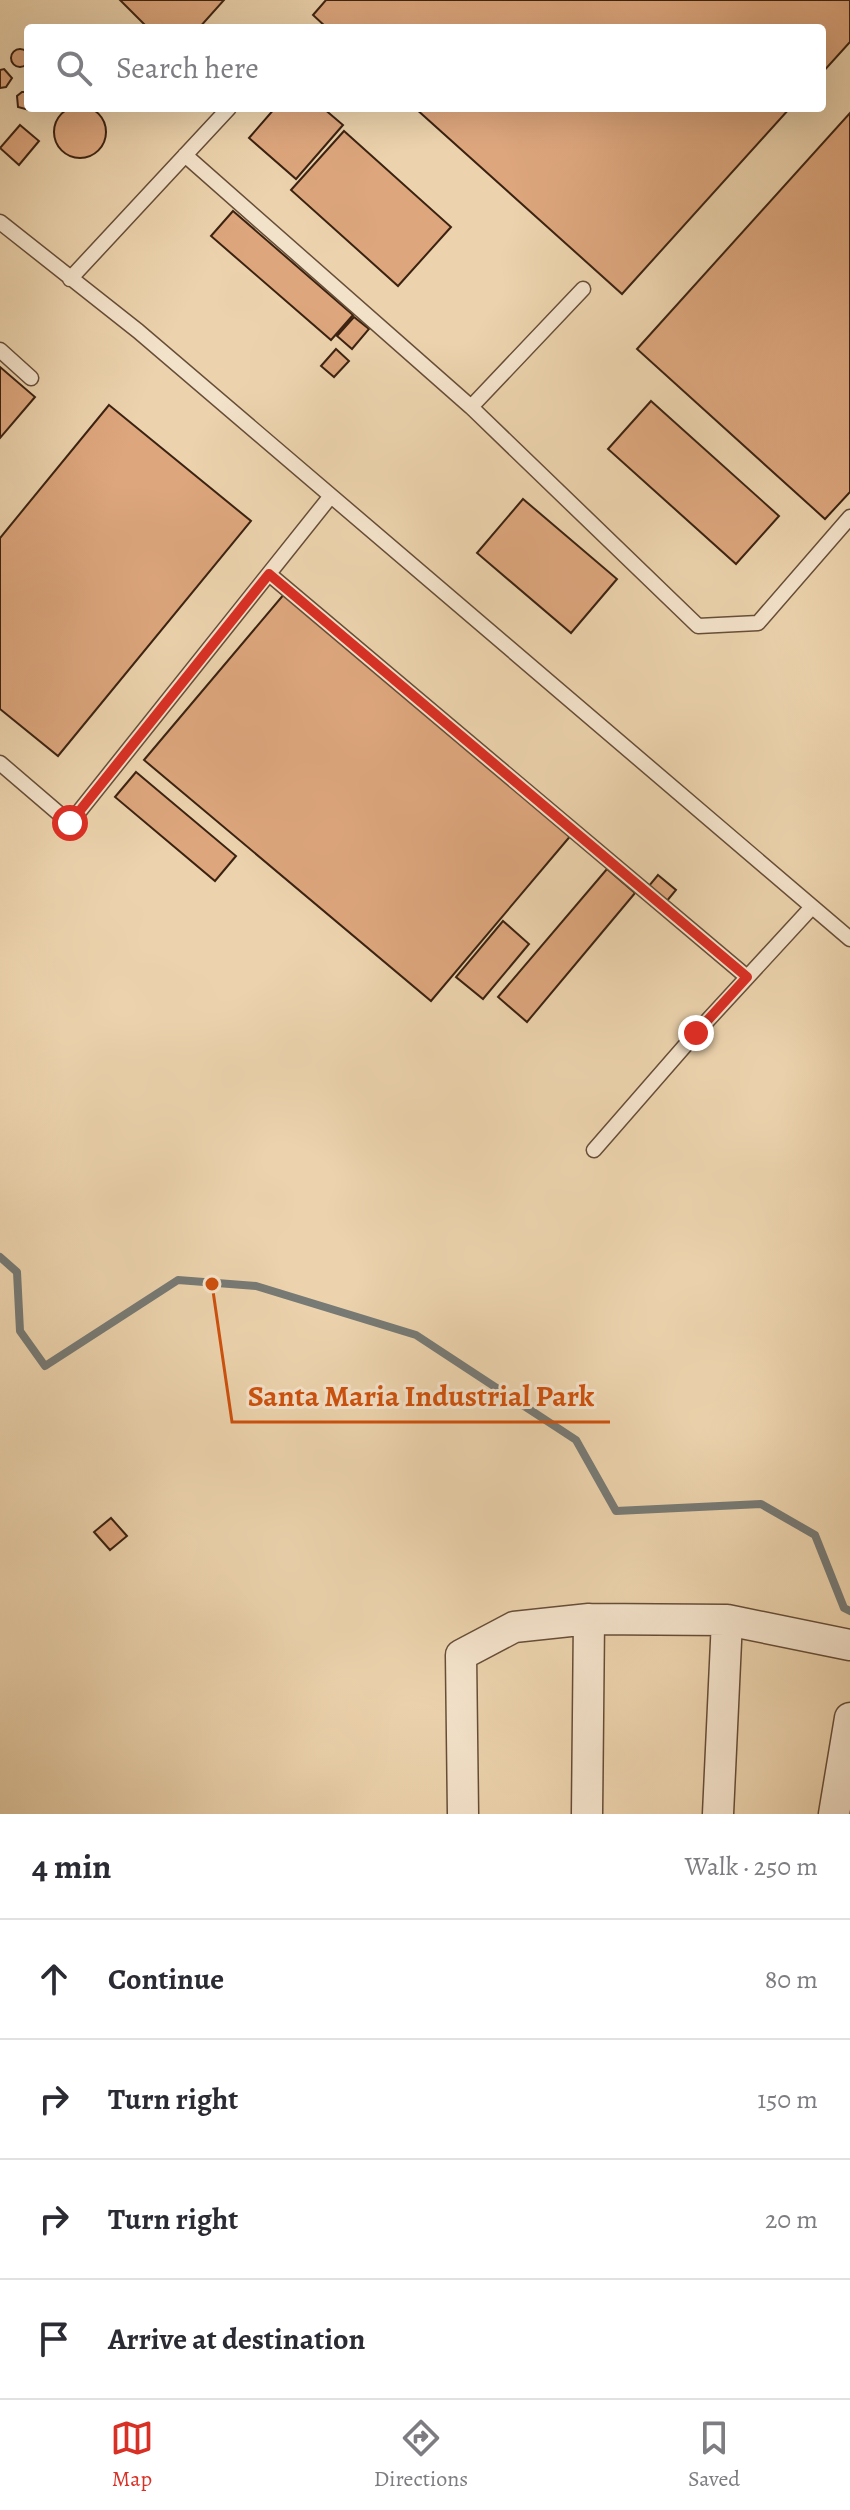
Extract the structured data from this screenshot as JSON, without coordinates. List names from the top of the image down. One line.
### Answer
{"places":["Santa Maria Industrial Park"],"page":{"search":"Search here","heading":["4 min","Walk · 250 m"],"list":[["Continue","80 m"],["Turn right","150 m"],["Turn right","20 m"],"Arrive at destination"],"nav":["Map","Directions","Saved"]}}
